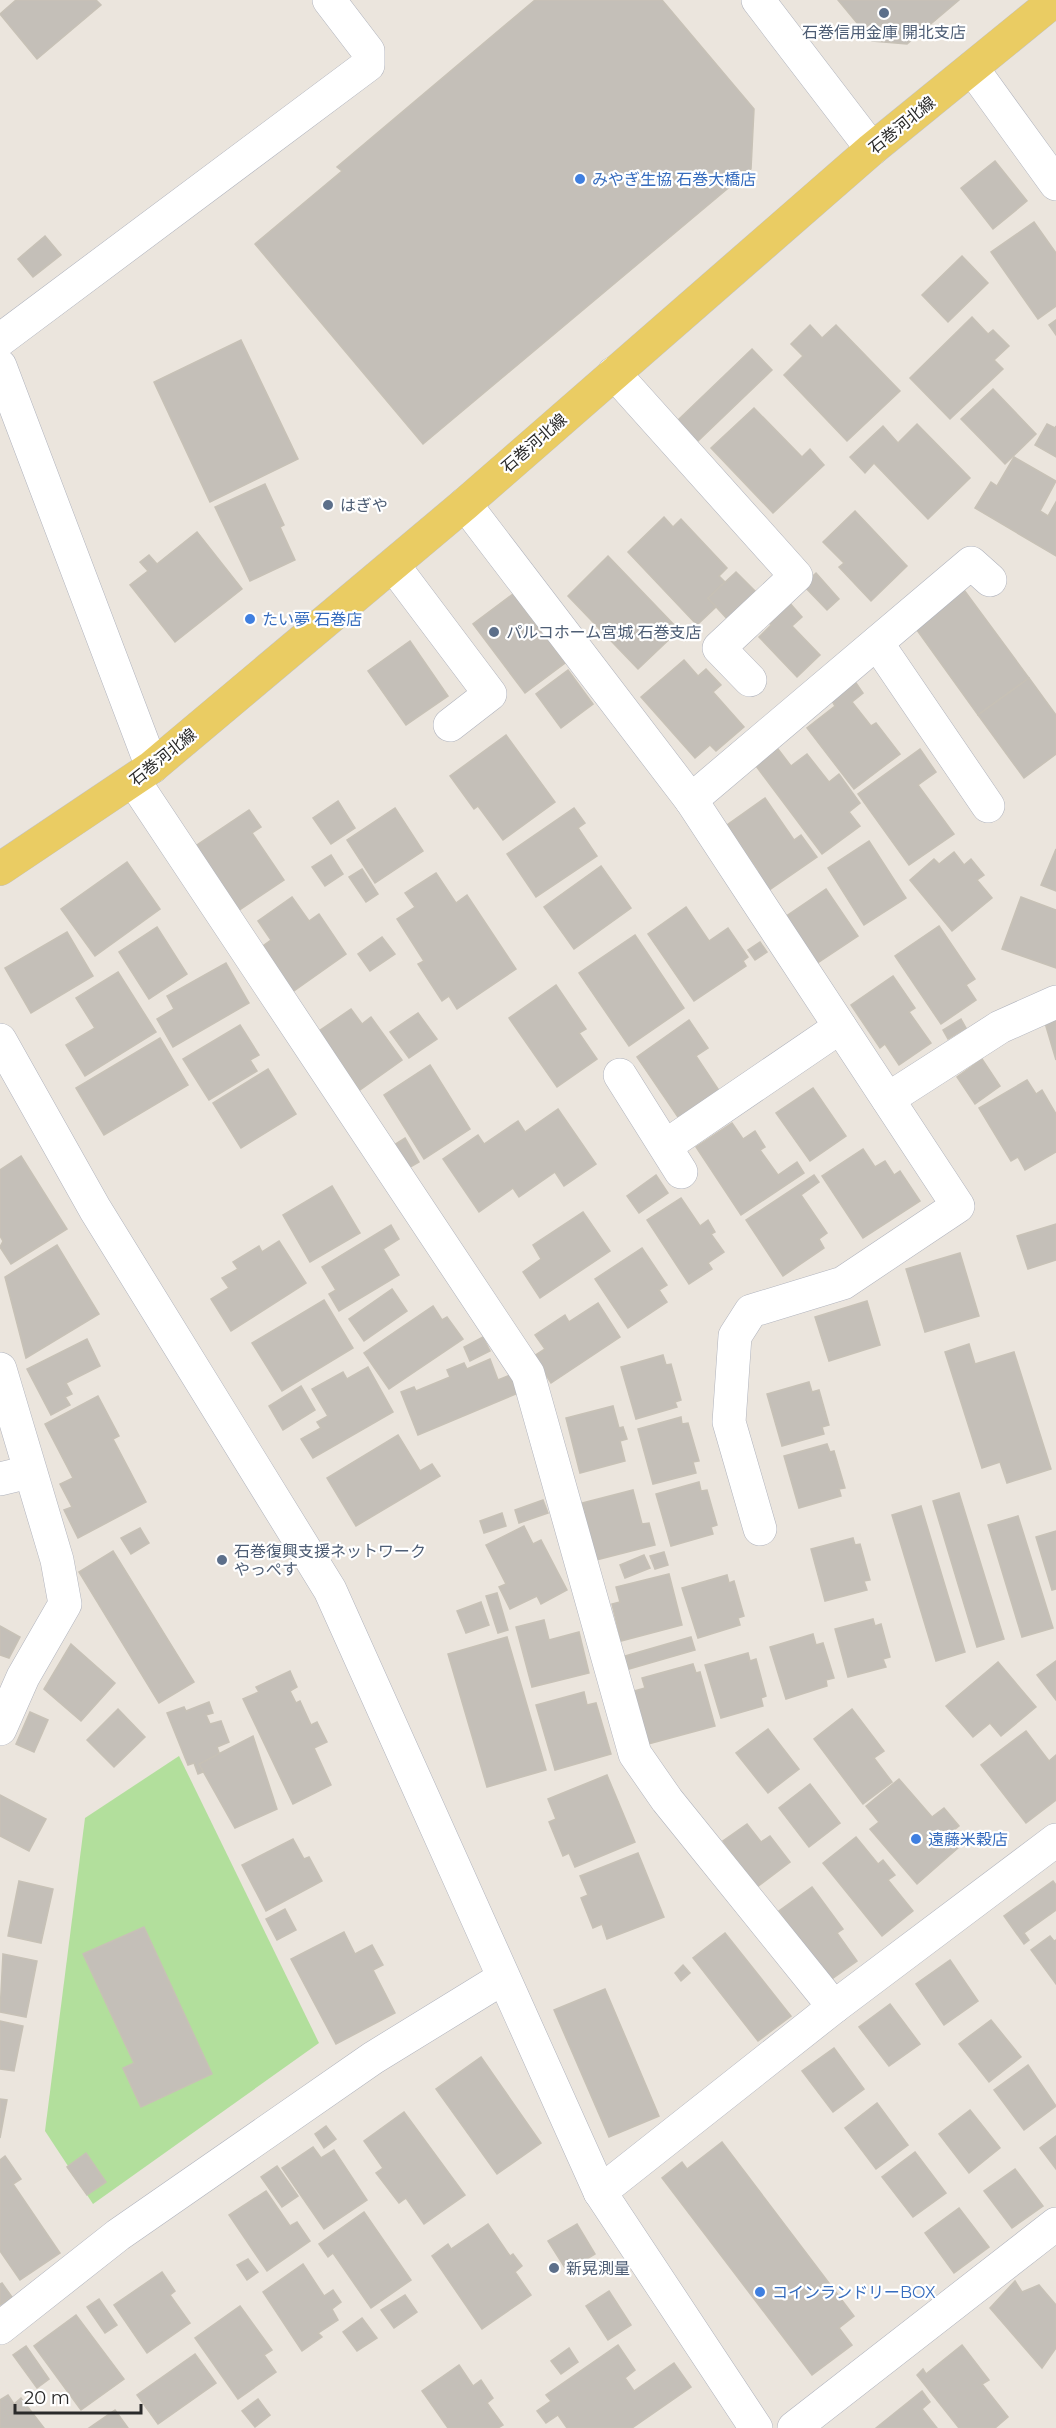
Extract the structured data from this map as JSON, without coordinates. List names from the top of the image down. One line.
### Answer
{"streets":{"main road":["石巻河北線"]},"places":["石巻信用金庫 開北支店","みやぎ生協 石巻大橋店","はぎや","たい夢 石巻店","パルコホーム宮城 石巻支店","石巻復興支援ネットワーク やっぺす","遠藤米穀店","新晃測量","コインランドリーBOX"],"scale_bar":"20 m"}
